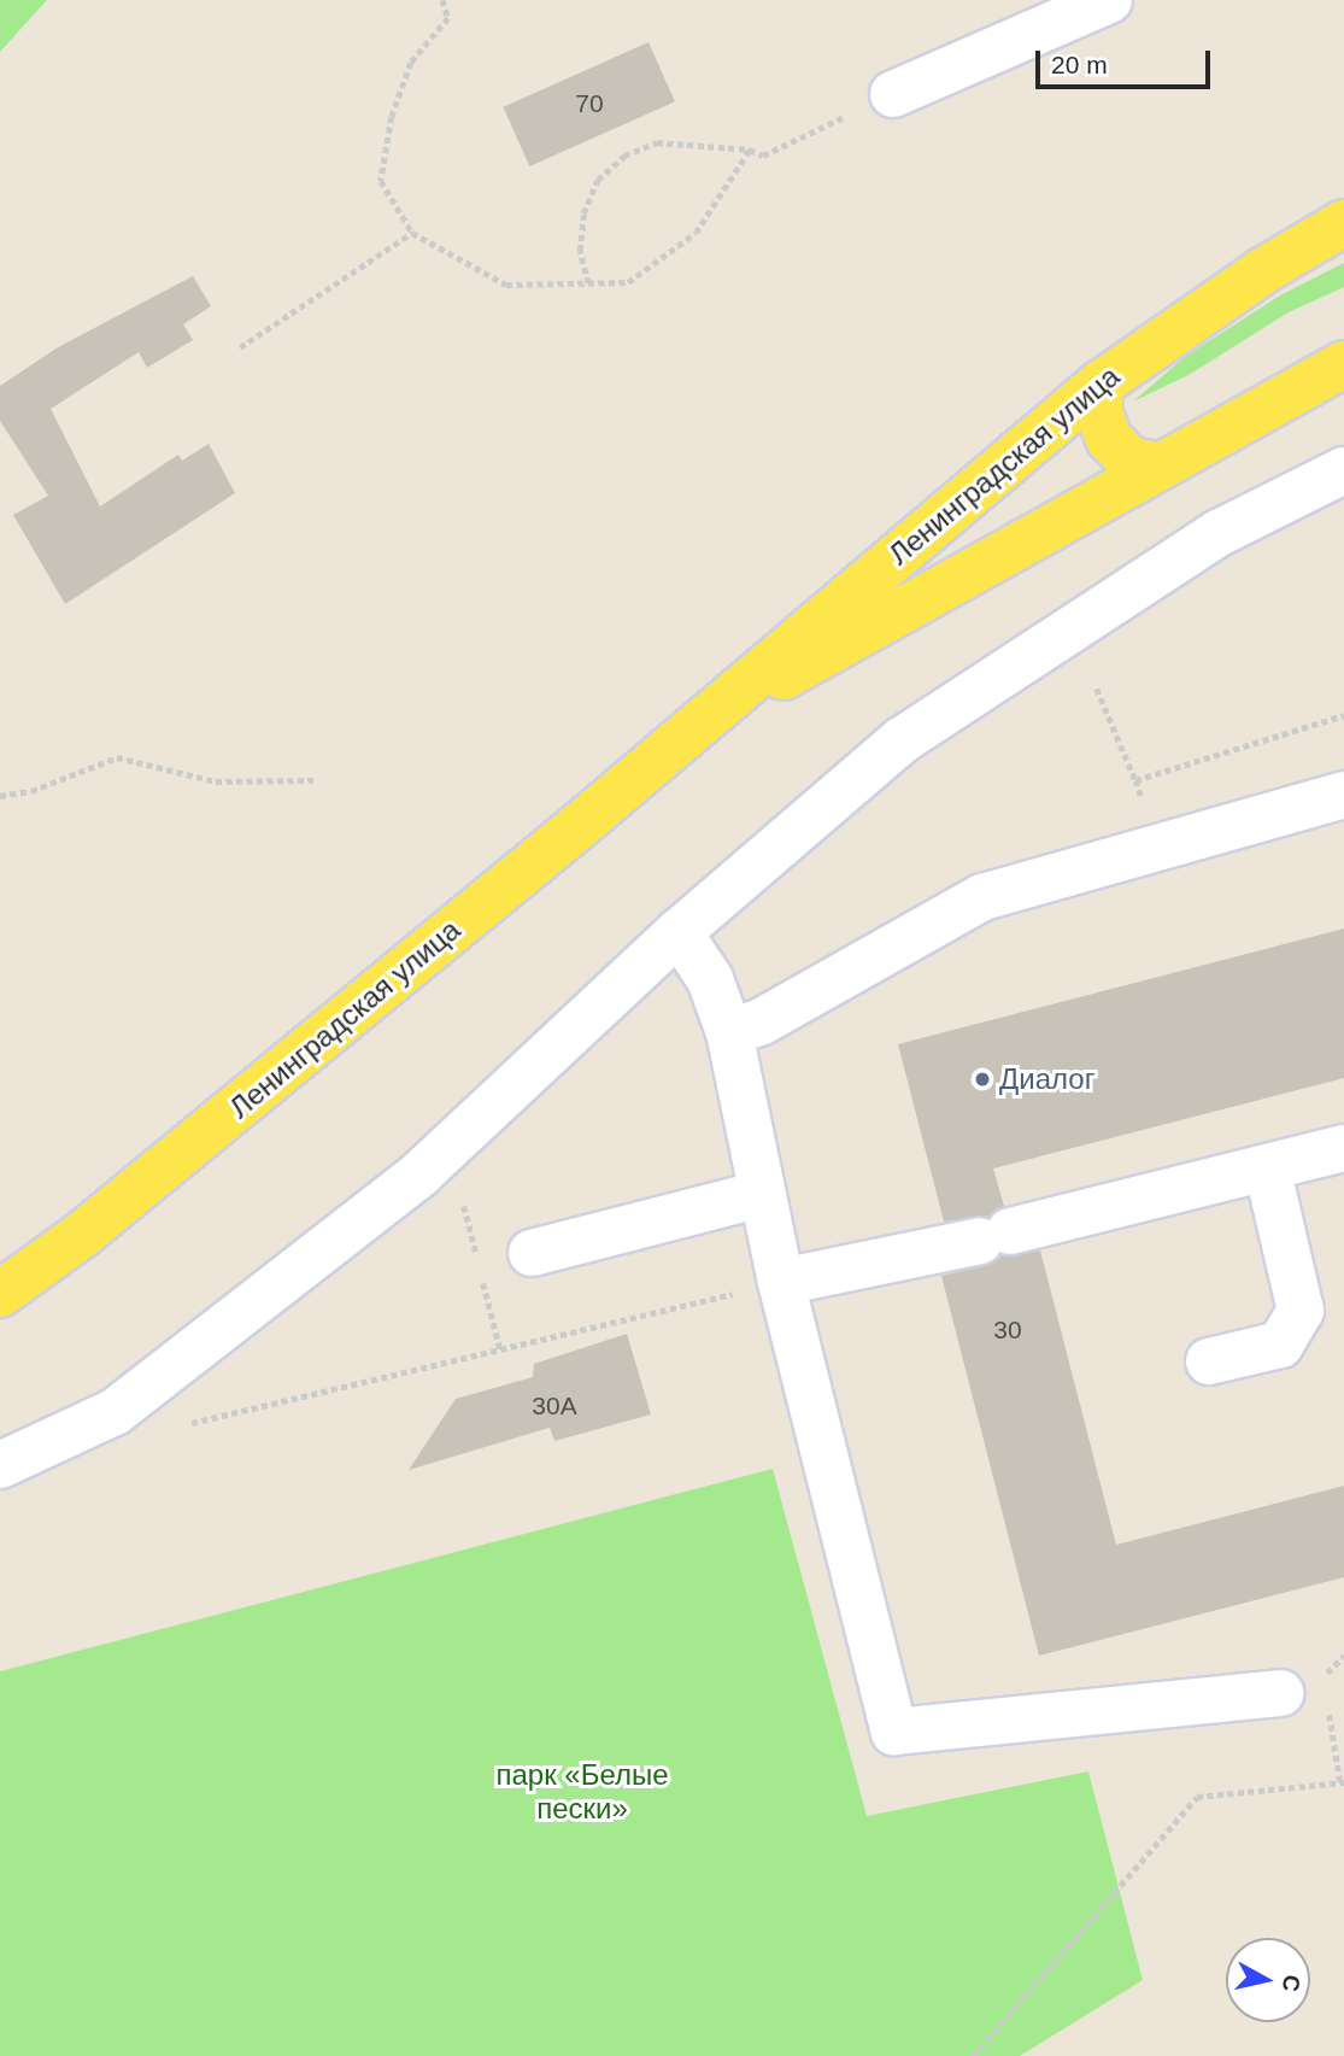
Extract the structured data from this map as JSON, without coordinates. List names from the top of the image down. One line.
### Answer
{"streets":{"main road":["Ленинградская улица"]},"parks":["парк «Белые пески»"],"places":["Диалог"],"house_numbers":["70","30","30А"],"scale_bar":"20 m","north":"right"}
